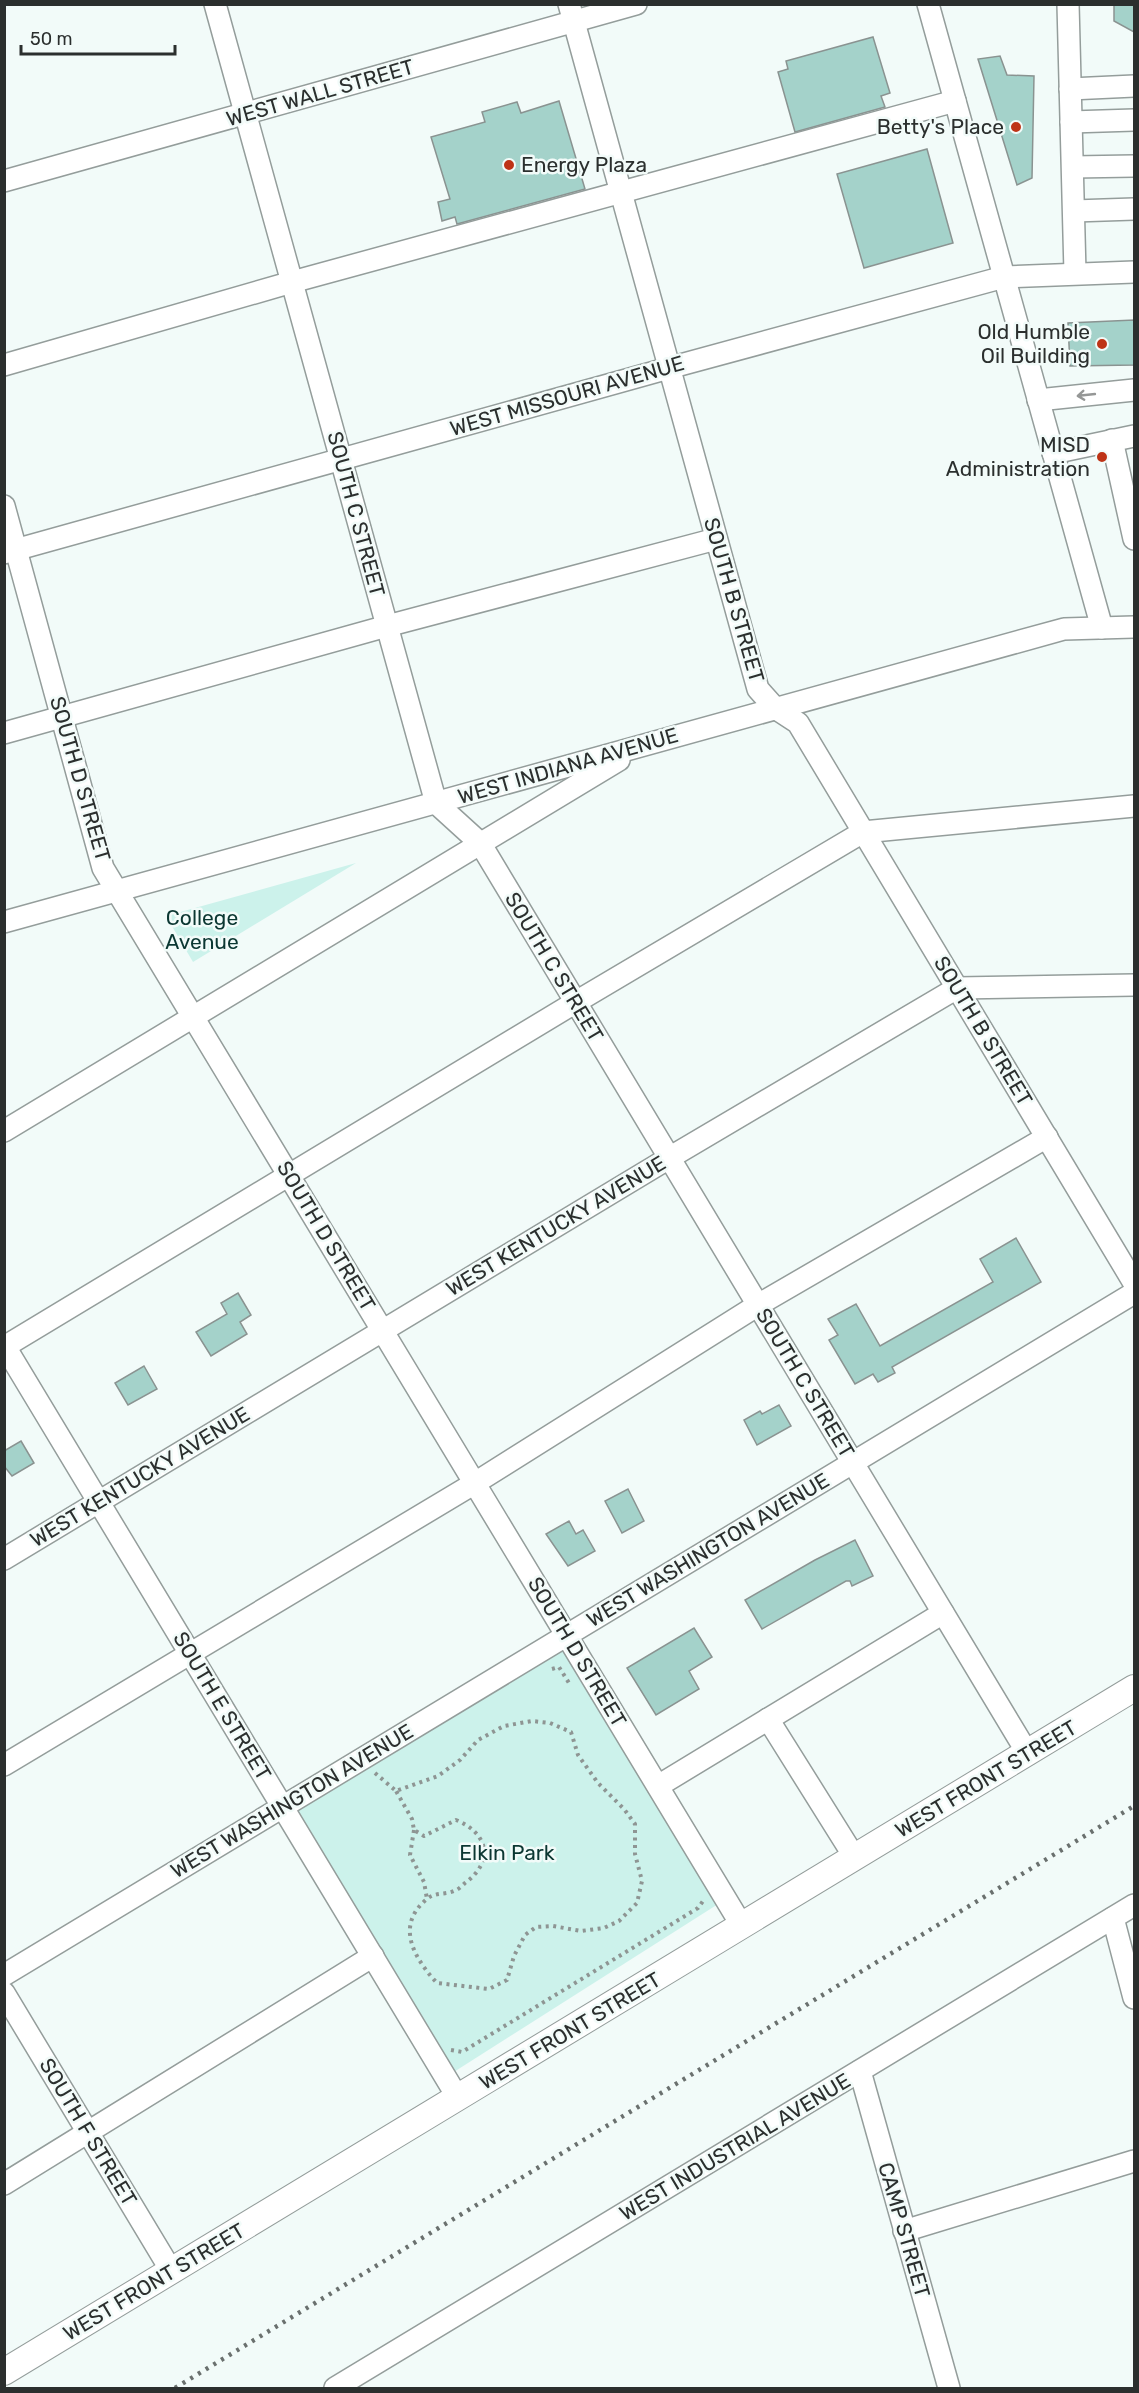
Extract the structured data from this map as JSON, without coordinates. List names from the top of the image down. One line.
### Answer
{"streets":{"main road":["WEST FRONT STREET"],"street":["WEST WALL STREET","WEST MISSOURI AVENUE","SOUTH C STREET","SOUTH B STREET","WEST INDIANA AVENUE","SOUTH D STREET","WEST KENTUCKY AVENUE","WEST WASHINGTON AVENUE","SOUTH E STREET","SOUTH F STREET","WEST INDUSTRIAL AVENUE","CAMP STREET"]},"crossings":[["WEST WALL STREET","SOUTH C STREET"],["WEST WALL STREET","SOUTH B STREET"],["WEST MISSOURI AVENUE","SOUTH C STREET"],["WEST MISSOURI AVENUE","SOUTH B STREET"],["WEST MISSOURI AVENUE","SOUTH D STREET"],["SOUTH C STREET","WEST INDIANA AVENUE"],["SOUTH C STREET","WEST KENTUCKY AVENUE"],["SOUTH C STREET","WEST WASHINGTON AVENUE"],["SOUTH C STREET","WEST FRONT STREET"],["SOUTH B STREET","WEST INDIANA AVENUE"],["SOUTH B STREET","WEST KENTUCKY AVENUE"],["WEST INDIANA AVENUE","SOUTH D STREET"],["SOUTH D STREET","WEST KENTUCKY AVENUE"],["SOUTH D STREET","WEST WASHINGTON AVENUE"],["SOUTH D STREET","WEST FRONT STREET"],["WEST KENTUCKY AVENUE","SOUTH E STREET"],["WEST WASHINGTON AVENUE","SOUTH E STREET"],["SOUTH E STREET","WEST FRONT STREET"],["WEST FRONT STREET","SOUTH F STREET"],["WEST INDUSTRIAL AVENUE","CAMP STREET"]],"parks":["College Avenue","Elkin Park"],"places":["Betty's Place","Energy Plaza","Old Humble Oil Building","MISD Administration"],"scale_bar":"50 m"}
